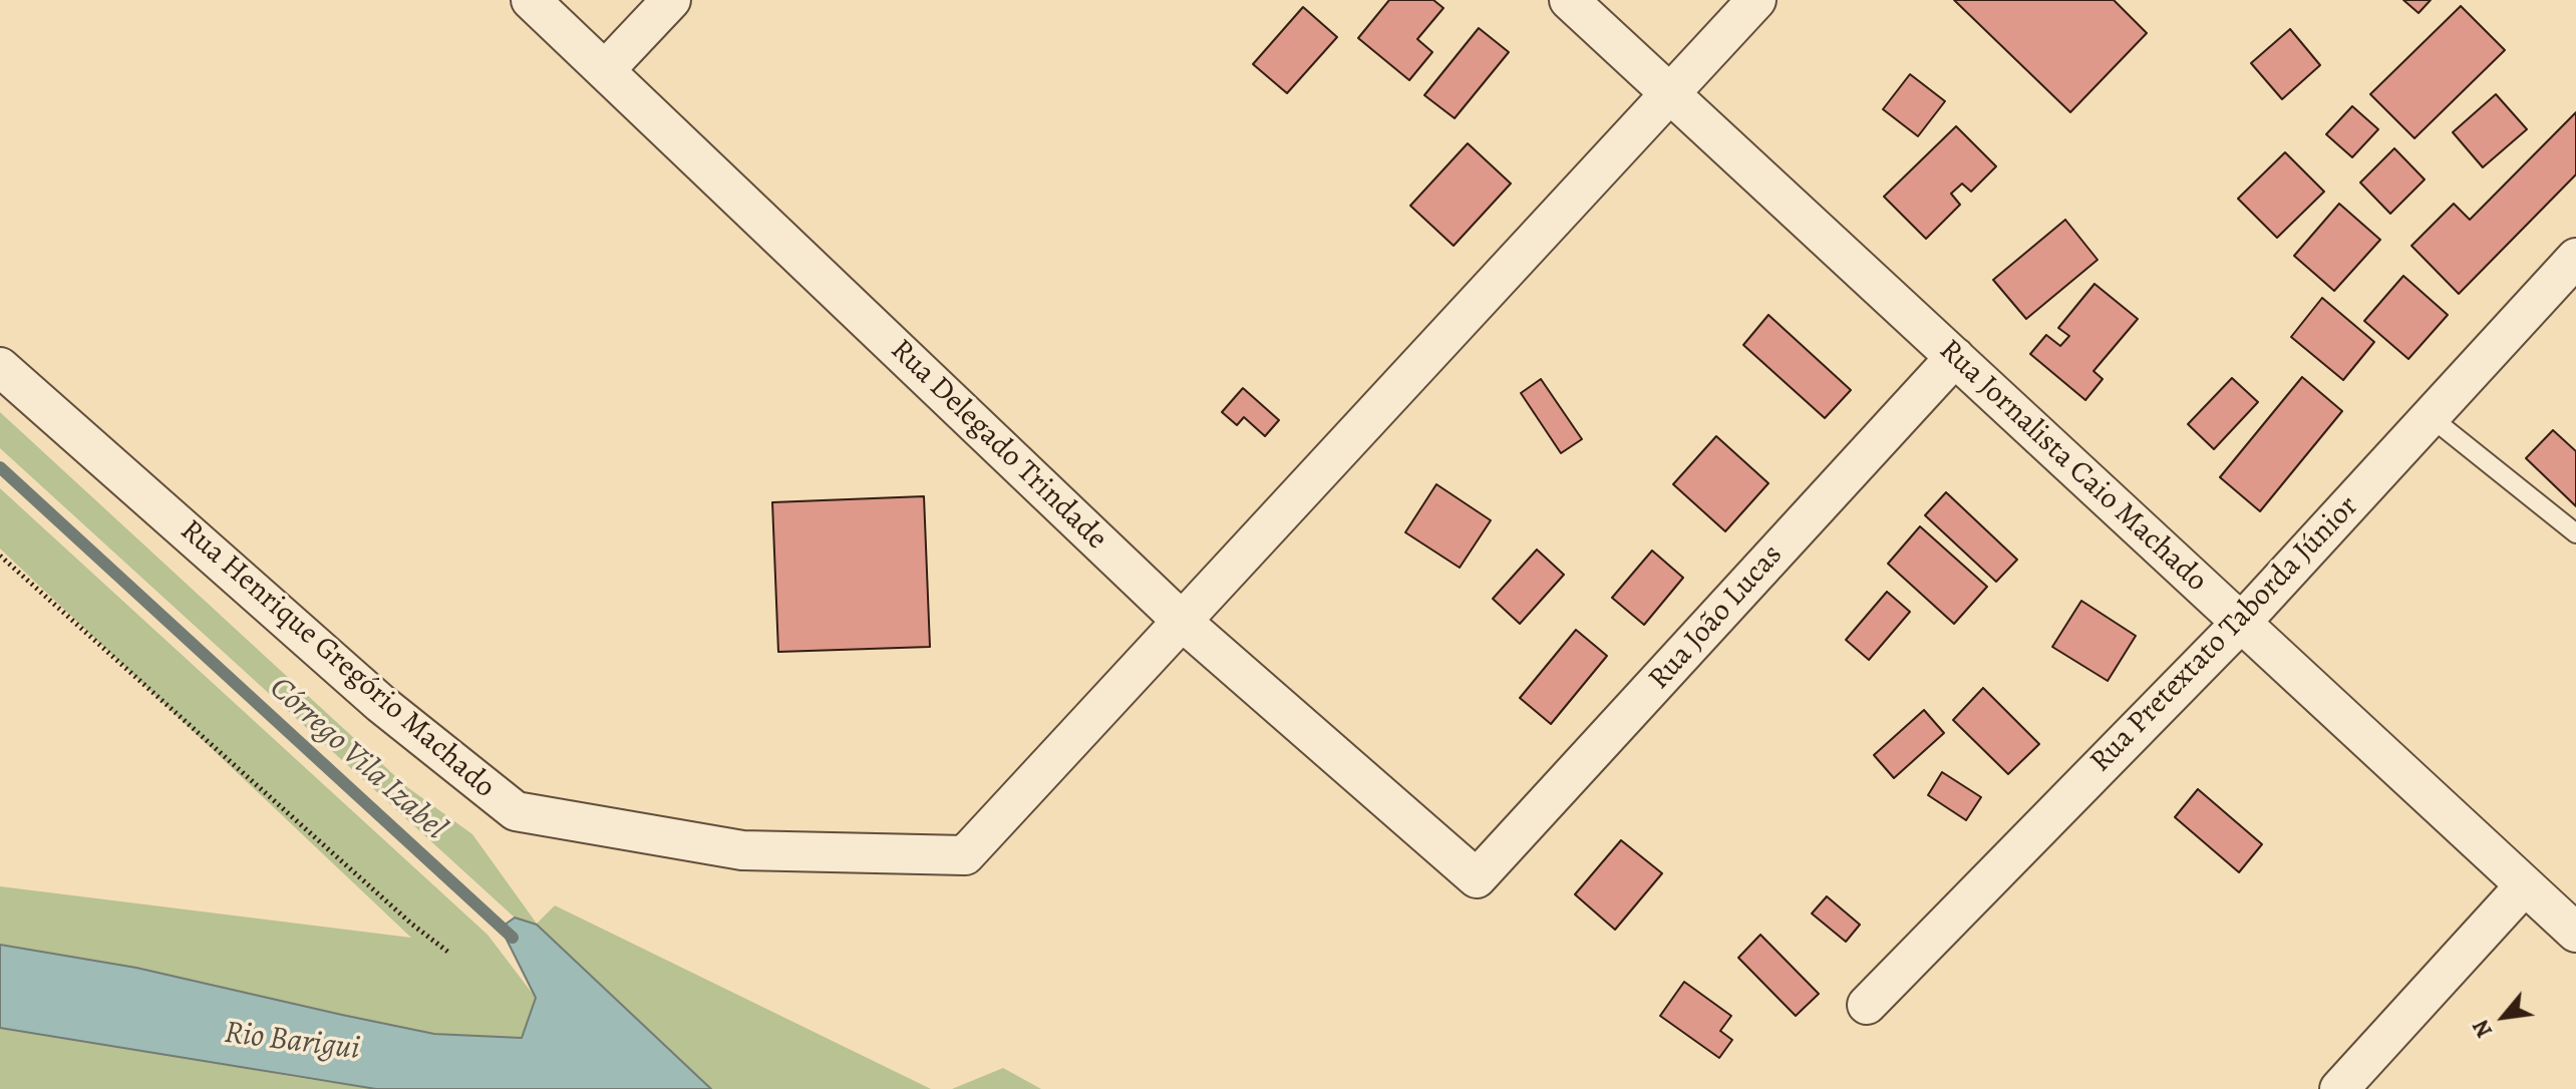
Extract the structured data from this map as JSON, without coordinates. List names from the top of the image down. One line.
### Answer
{"streets":{"street":["Rua Delegado Trindade","Rua Jornalista Caio Machado","Rua João Lucas","Rua Pretextato Taborda Júnior","Rua Henrique Gregório Machado"]},"crossings":[["Rua Delegado Trindade","Rua João Lucas"],["Rua Delegado Trindade","Rua Henrique Gregório Machado"],["Rua Jornalista Caio Machado","Rua João Lucas"],["Rua Jornalista Caio Machado","Rua Pretextato Taborda Júnior"]],"water":["Córrego Vila Izabel","Rio Barigui"],"north":"bottom left"}
